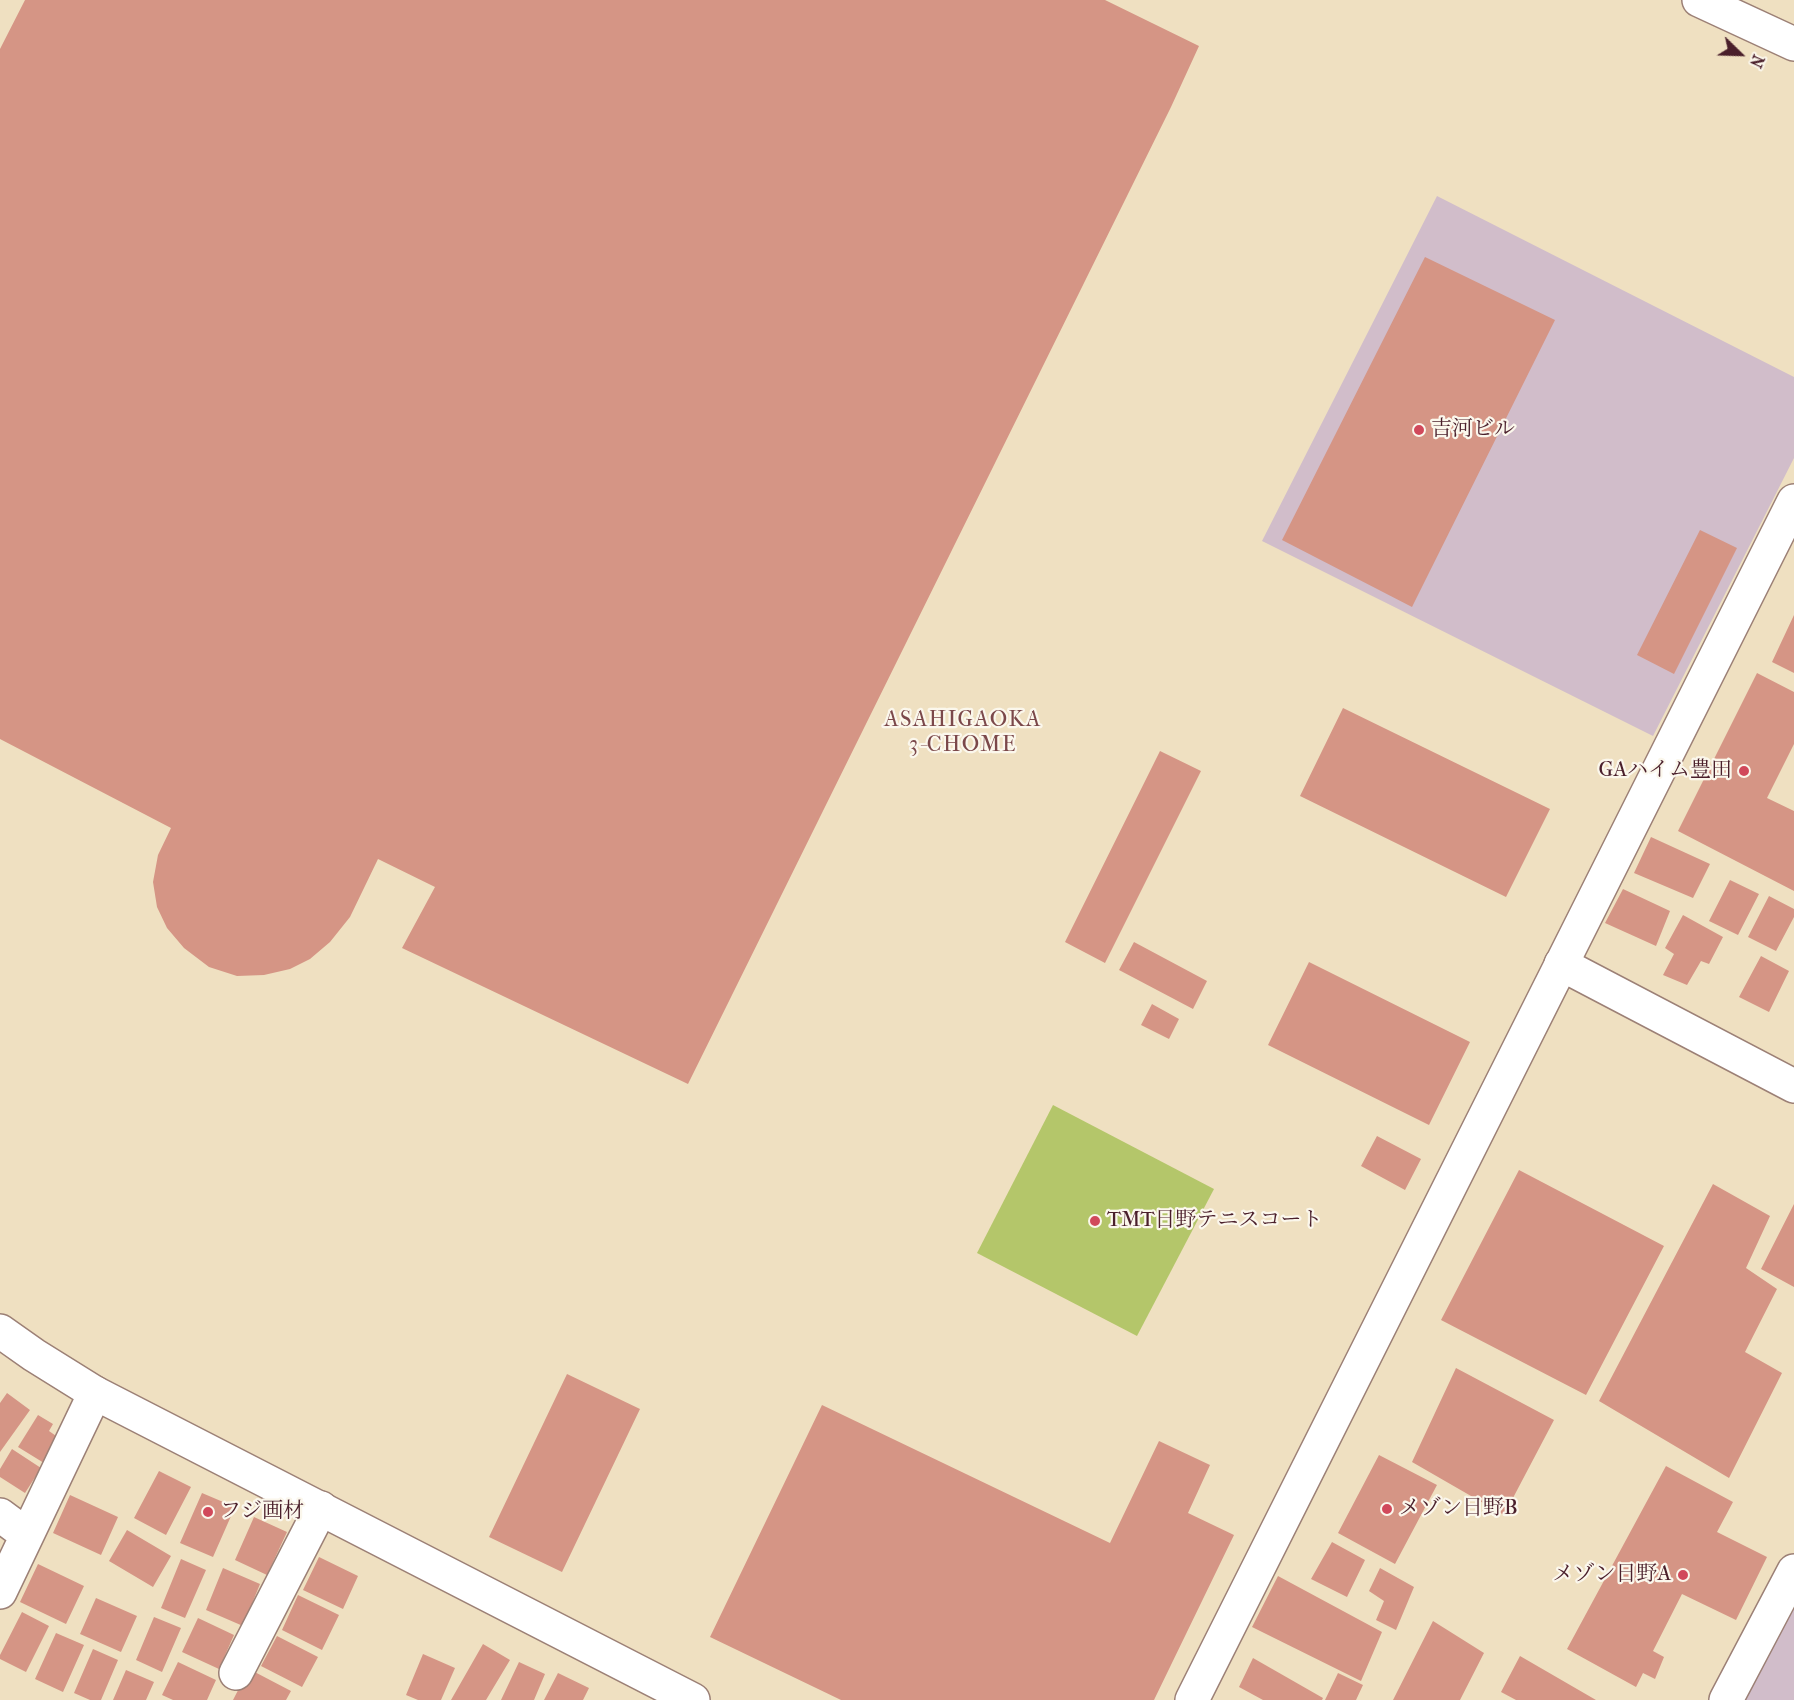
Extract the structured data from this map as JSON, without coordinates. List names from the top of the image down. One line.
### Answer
{"districts":["ASAHIGAOKA 3-CHOME"],"places":["吉河ビル","GAハイム豊田","TMT日野テニスコート","メゾン日野B","フジ画材","メゾン日野A"],"north":"bottom right"}
